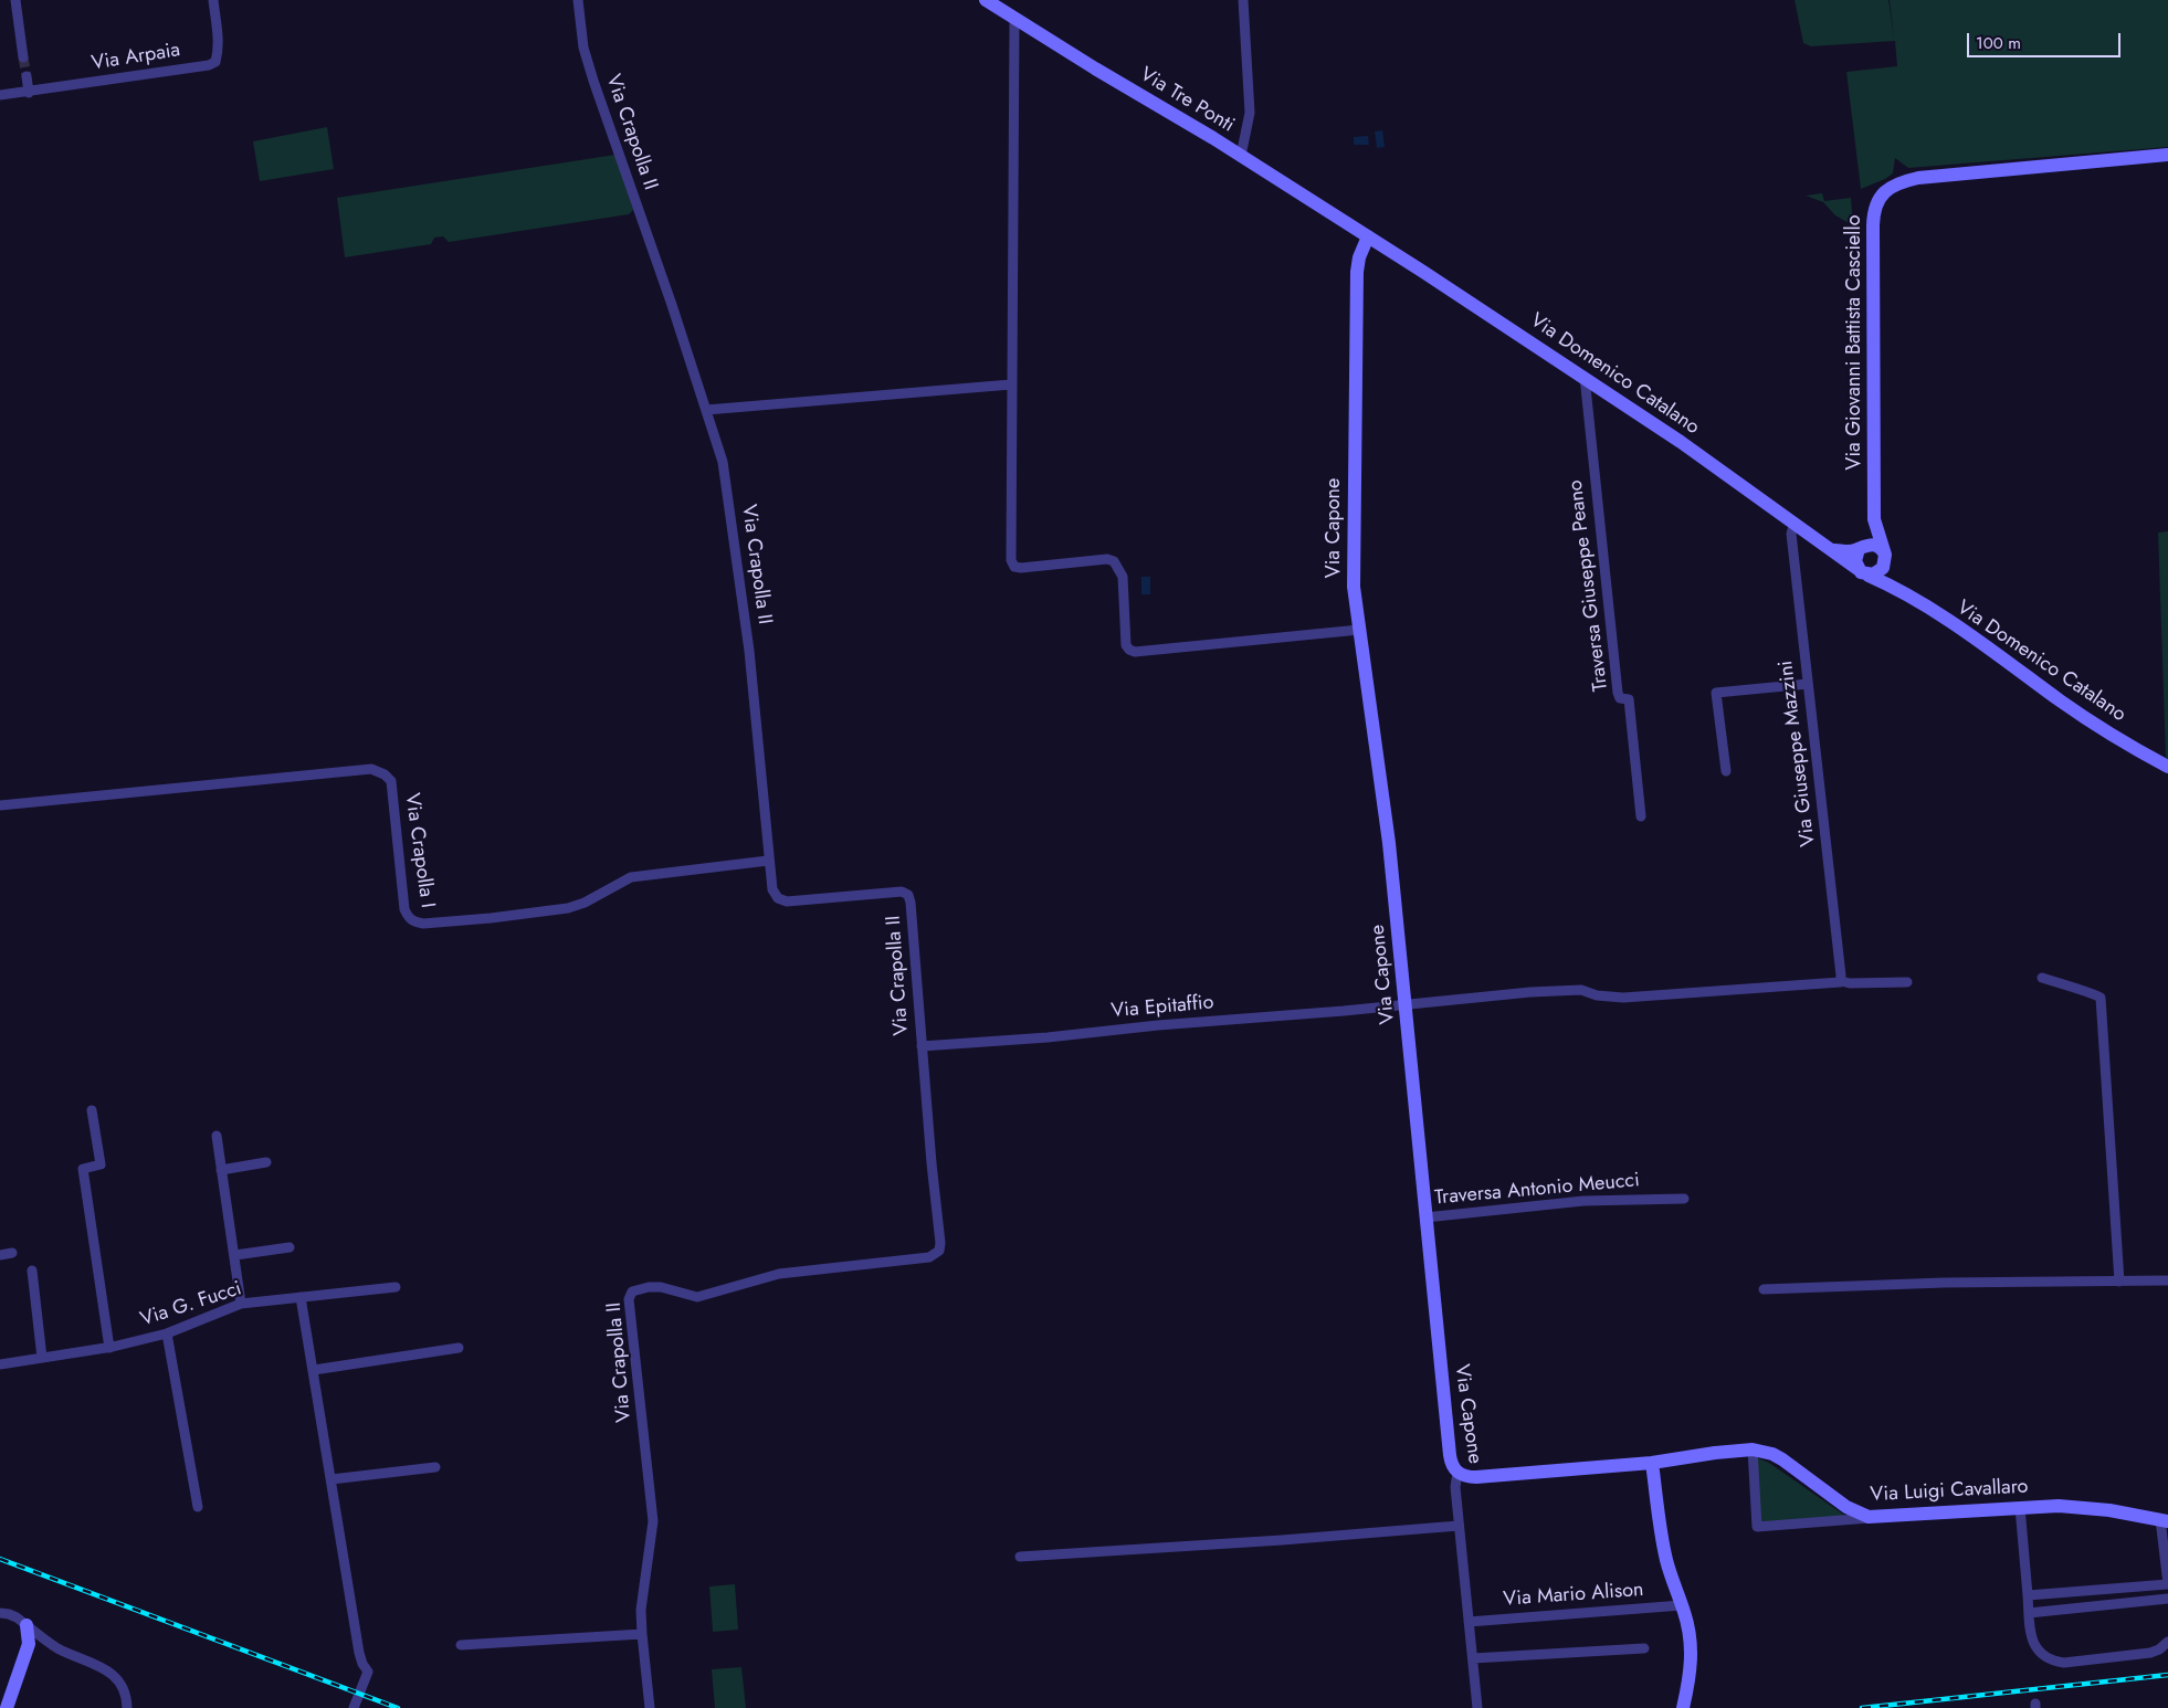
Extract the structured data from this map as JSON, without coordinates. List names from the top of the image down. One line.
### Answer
{"streets":{"street":["Via Arpaia","Via Tre Ponti","Via Crapolla II","Via Giovanni Battista Casciello","Via Domenico Catalano","Via Capone","Traversa Giuseppe Peano","Via Giuseppe Mazzini","Via Crapolla I","Via Epitaffio","Traversa Antonio Meucci","Via G. Fucci","Via Luigi Cavallaro","Via Mario Alison"]},"crossings":[["Via Tre Ponti","Via Domenico Catalano"],["Via Tre Ponti","Via Capone"],["Via Crapolla II","Via Crapolla I"],["Via Crapolla II","Via Epitaffio"],["Via Giovanni Battista Casciello","Via Domenico Catalano"],["Via Domenico Catalano","Via Capone"],["Via Domenico Catalano","Traversa Giuseppe Peano"],["Via Domenico Catalano","Via Giuseppe Mazzini"],["Via Capone","Via Epitaffio"],["Via Capone","Traversa Antonio Meucci"],["Via Capone","Via Luigi Cavallaro"],["Via Capone","Via Mario Alison"]],"scale_bar":"100 m"}
